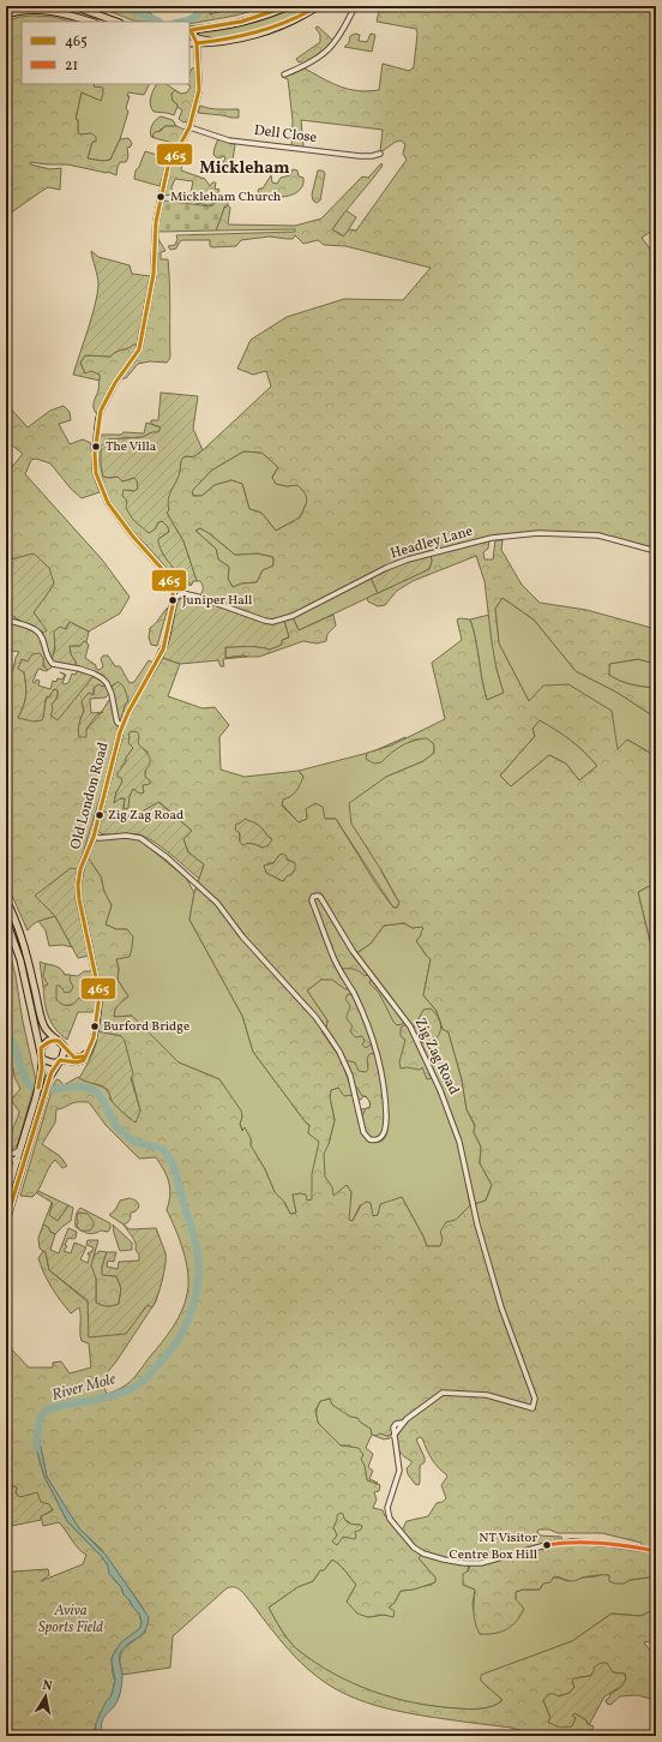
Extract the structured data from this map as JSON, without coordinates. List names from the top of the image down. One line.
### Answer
{"streets":{"main road":["Old London Road"],"street":["Dell Close","Headley Lane","Zig Zag Road"]},"crossings":[["Dell Close","Old London Road"],["Headley Lane","Old London Road"],["Old London Road","Zig Zag Road"]],"districts":["Mickleham"],"water":["River Mole"],"parks":["Aviva Sports Field"],"places":["Mickleham Church","The Villa","Juniper Hall","Zig Zag Road","Burford Bridge","NT Visitor Centre Box Hill"],"lines":["transit line 465","transit line 21"],"legend":["465","21"],"north":"top"}
